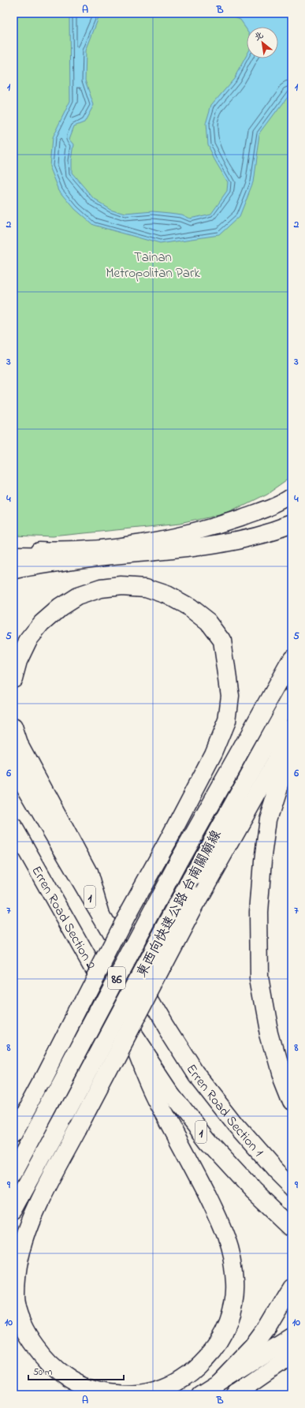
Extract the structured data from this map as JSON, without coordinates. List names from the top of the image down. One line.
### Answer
{"streets":{"main road":["1","東西向快速公路 台南關廟線","Erren Road Section 2","86","Erren Road Section 1"]},"crossings":[["1","Erren Road Section 2"],["1","Erren Road Section 1"]],"parks":["Tainan Metropolitan Park"],"scale_bar":"50 m","north":"top left","grid":{"columns":["A","B"],"rows":["1","2","3","4","5","6","7","8","9","10"]}}
